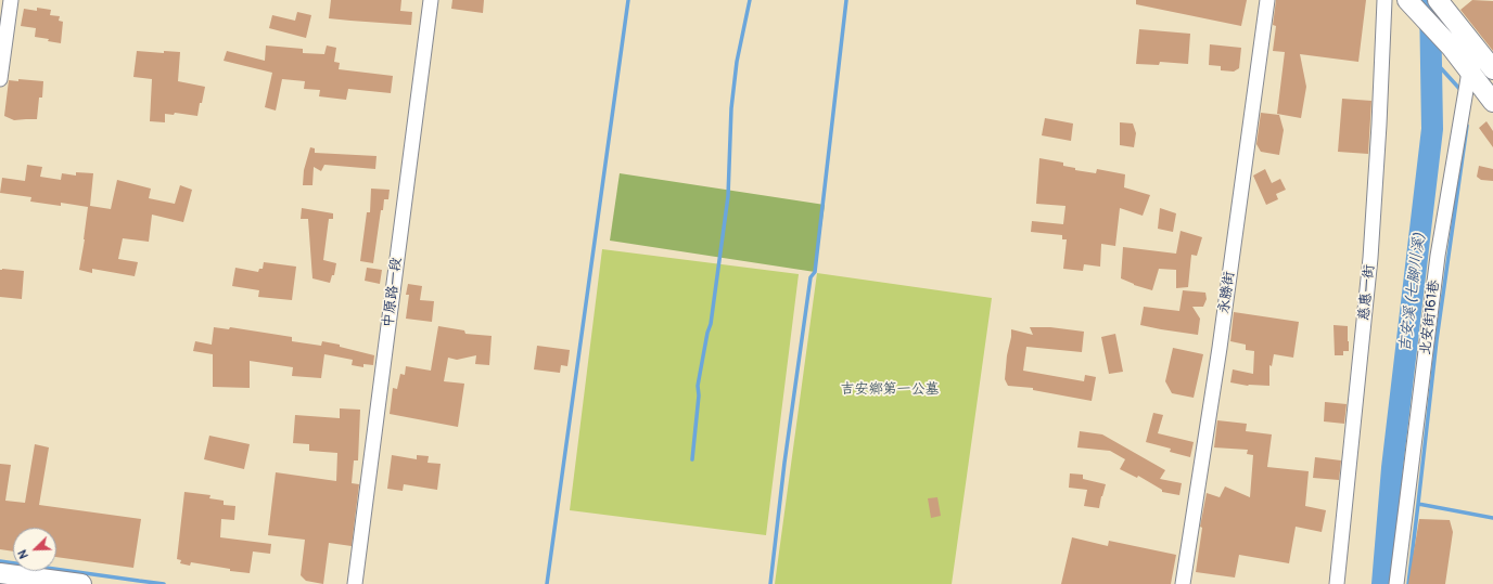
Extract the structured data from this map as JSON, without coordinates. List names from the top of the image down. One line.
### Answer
{"streets":{"street":["中原路一段","永勝街","慈惠一街","北安街161巷"]},"water":["吉安溪 (七腳川溪)"],"parks":["吉安鄉第一公墓"],"north":"bottom left"}
